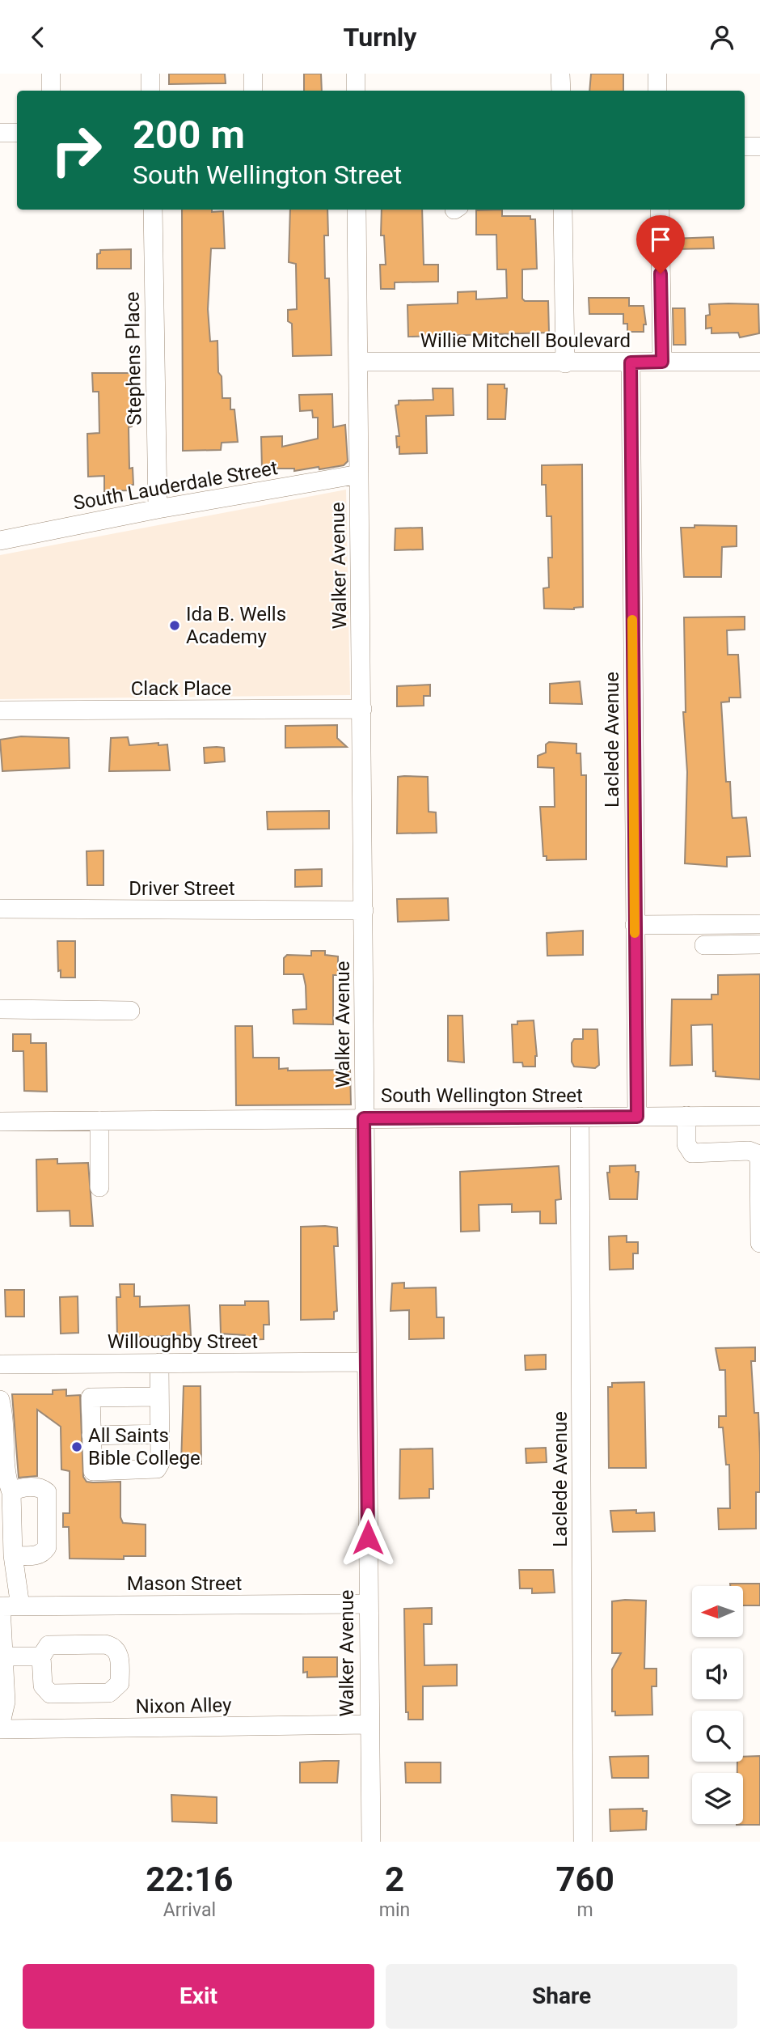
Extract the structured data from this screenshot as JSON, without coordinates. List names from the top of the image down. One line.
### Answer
{"streets":{"street":["Willie Mitchell Boulevard","Stephens Place","South Lauderdale Street","Walker Avenue","Clack Place","Laclede Avenue","Driver Street","South Wellington Street","Willoughby Street","Mason Street","Nixon Alley"]},"crossings":[["Willie Mitchell Boulevard","Walker Avenue"],["Willie Mitchell Boulevard","Laclede Avenue"],["Stephens Place","South Lauderdale Street"],["South Lauderdale Street","Walker Avenue"],["Walker Avenue","Clack Place"],["Walker Avenue","Driver Street"],["Walker Avenue","South Wellington Street"],["Walker Avenue","Willoughby Street"],["Walker Avenue","Mason Street"],["Walker Avenue","Nixon Alley"],["Laclede Avenue","South Wellington Street"]],"places":["Ida B. Wells Academy","All Saints Bible College"],"north":"left","page":{"header":"Turnly","turn":["200 m","South Wellington Street"],"eta":["22:16","Arrival","2","min","760","m"],"buttons":["Exit","Share"]}}
